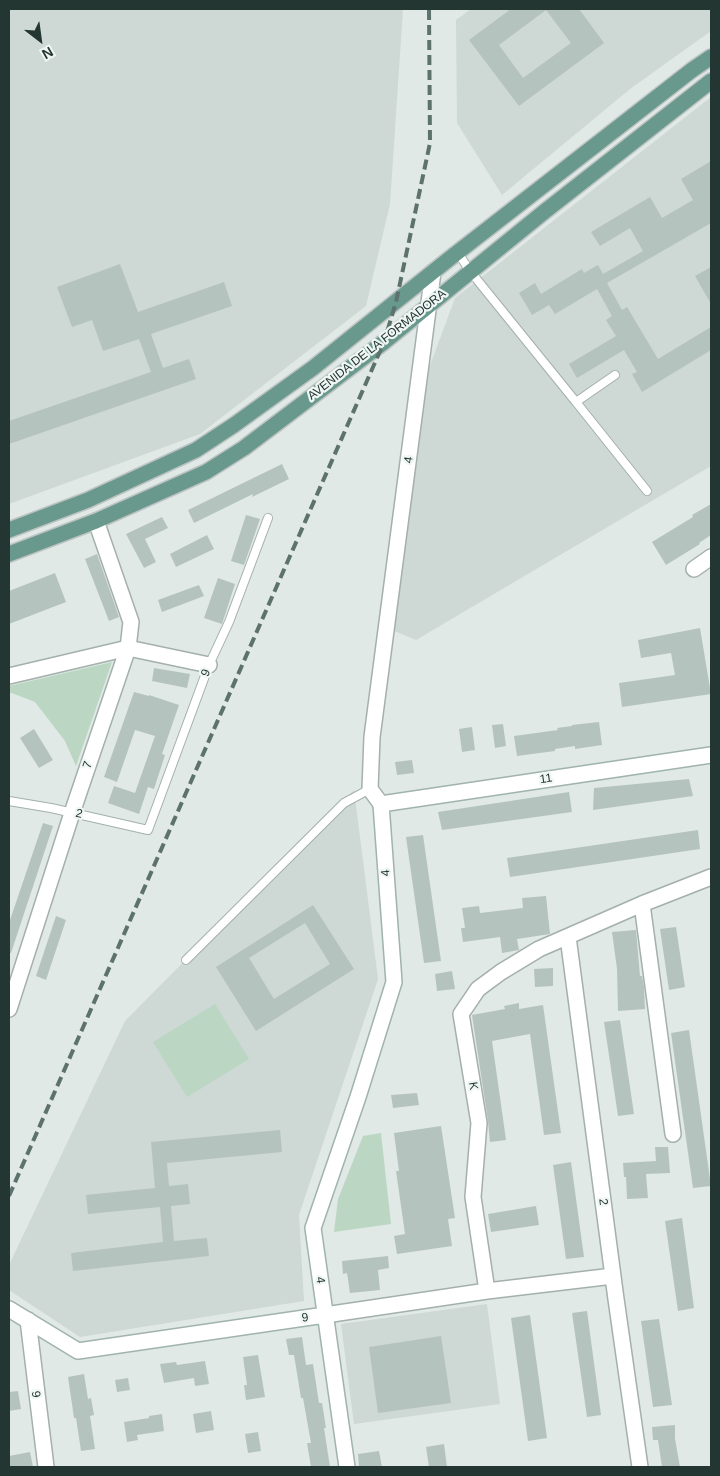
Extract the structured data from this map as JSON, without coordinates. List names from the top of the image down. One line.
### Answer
{"streets":{"main road":["AVENIDA DE LA FORMADORA"],"street":["4","9","7","11","2","K","6"]},"crossings":[["AVENIDA DE LA FORMADORA","4"],["AVENIDA DE LA FORMADORA","7"],["4","9"],["4","11"],["9","2"],["9","K"],["9","6"],["7","2"],["2","K"]],"north":"bottom right"}
